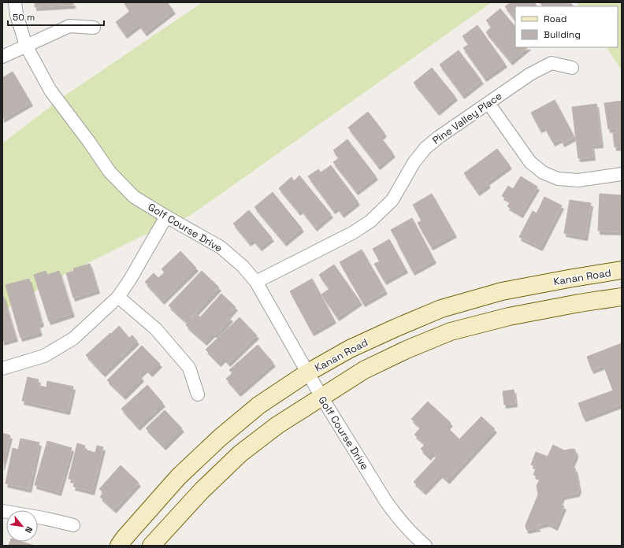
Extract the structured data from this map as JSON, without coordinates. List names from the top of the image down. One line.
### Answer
{"streets":{"main road":["Kanan Road"],"street":["Pine Valley Place","Golf Course Drive"]},"crossings":[["Pine Valley Place","Golf Course Drive"],["Golf Course Drive","Kanan Road"]],"legend":["Road","Building"],"scale_bar":"50 m","north":"bottom right"}
